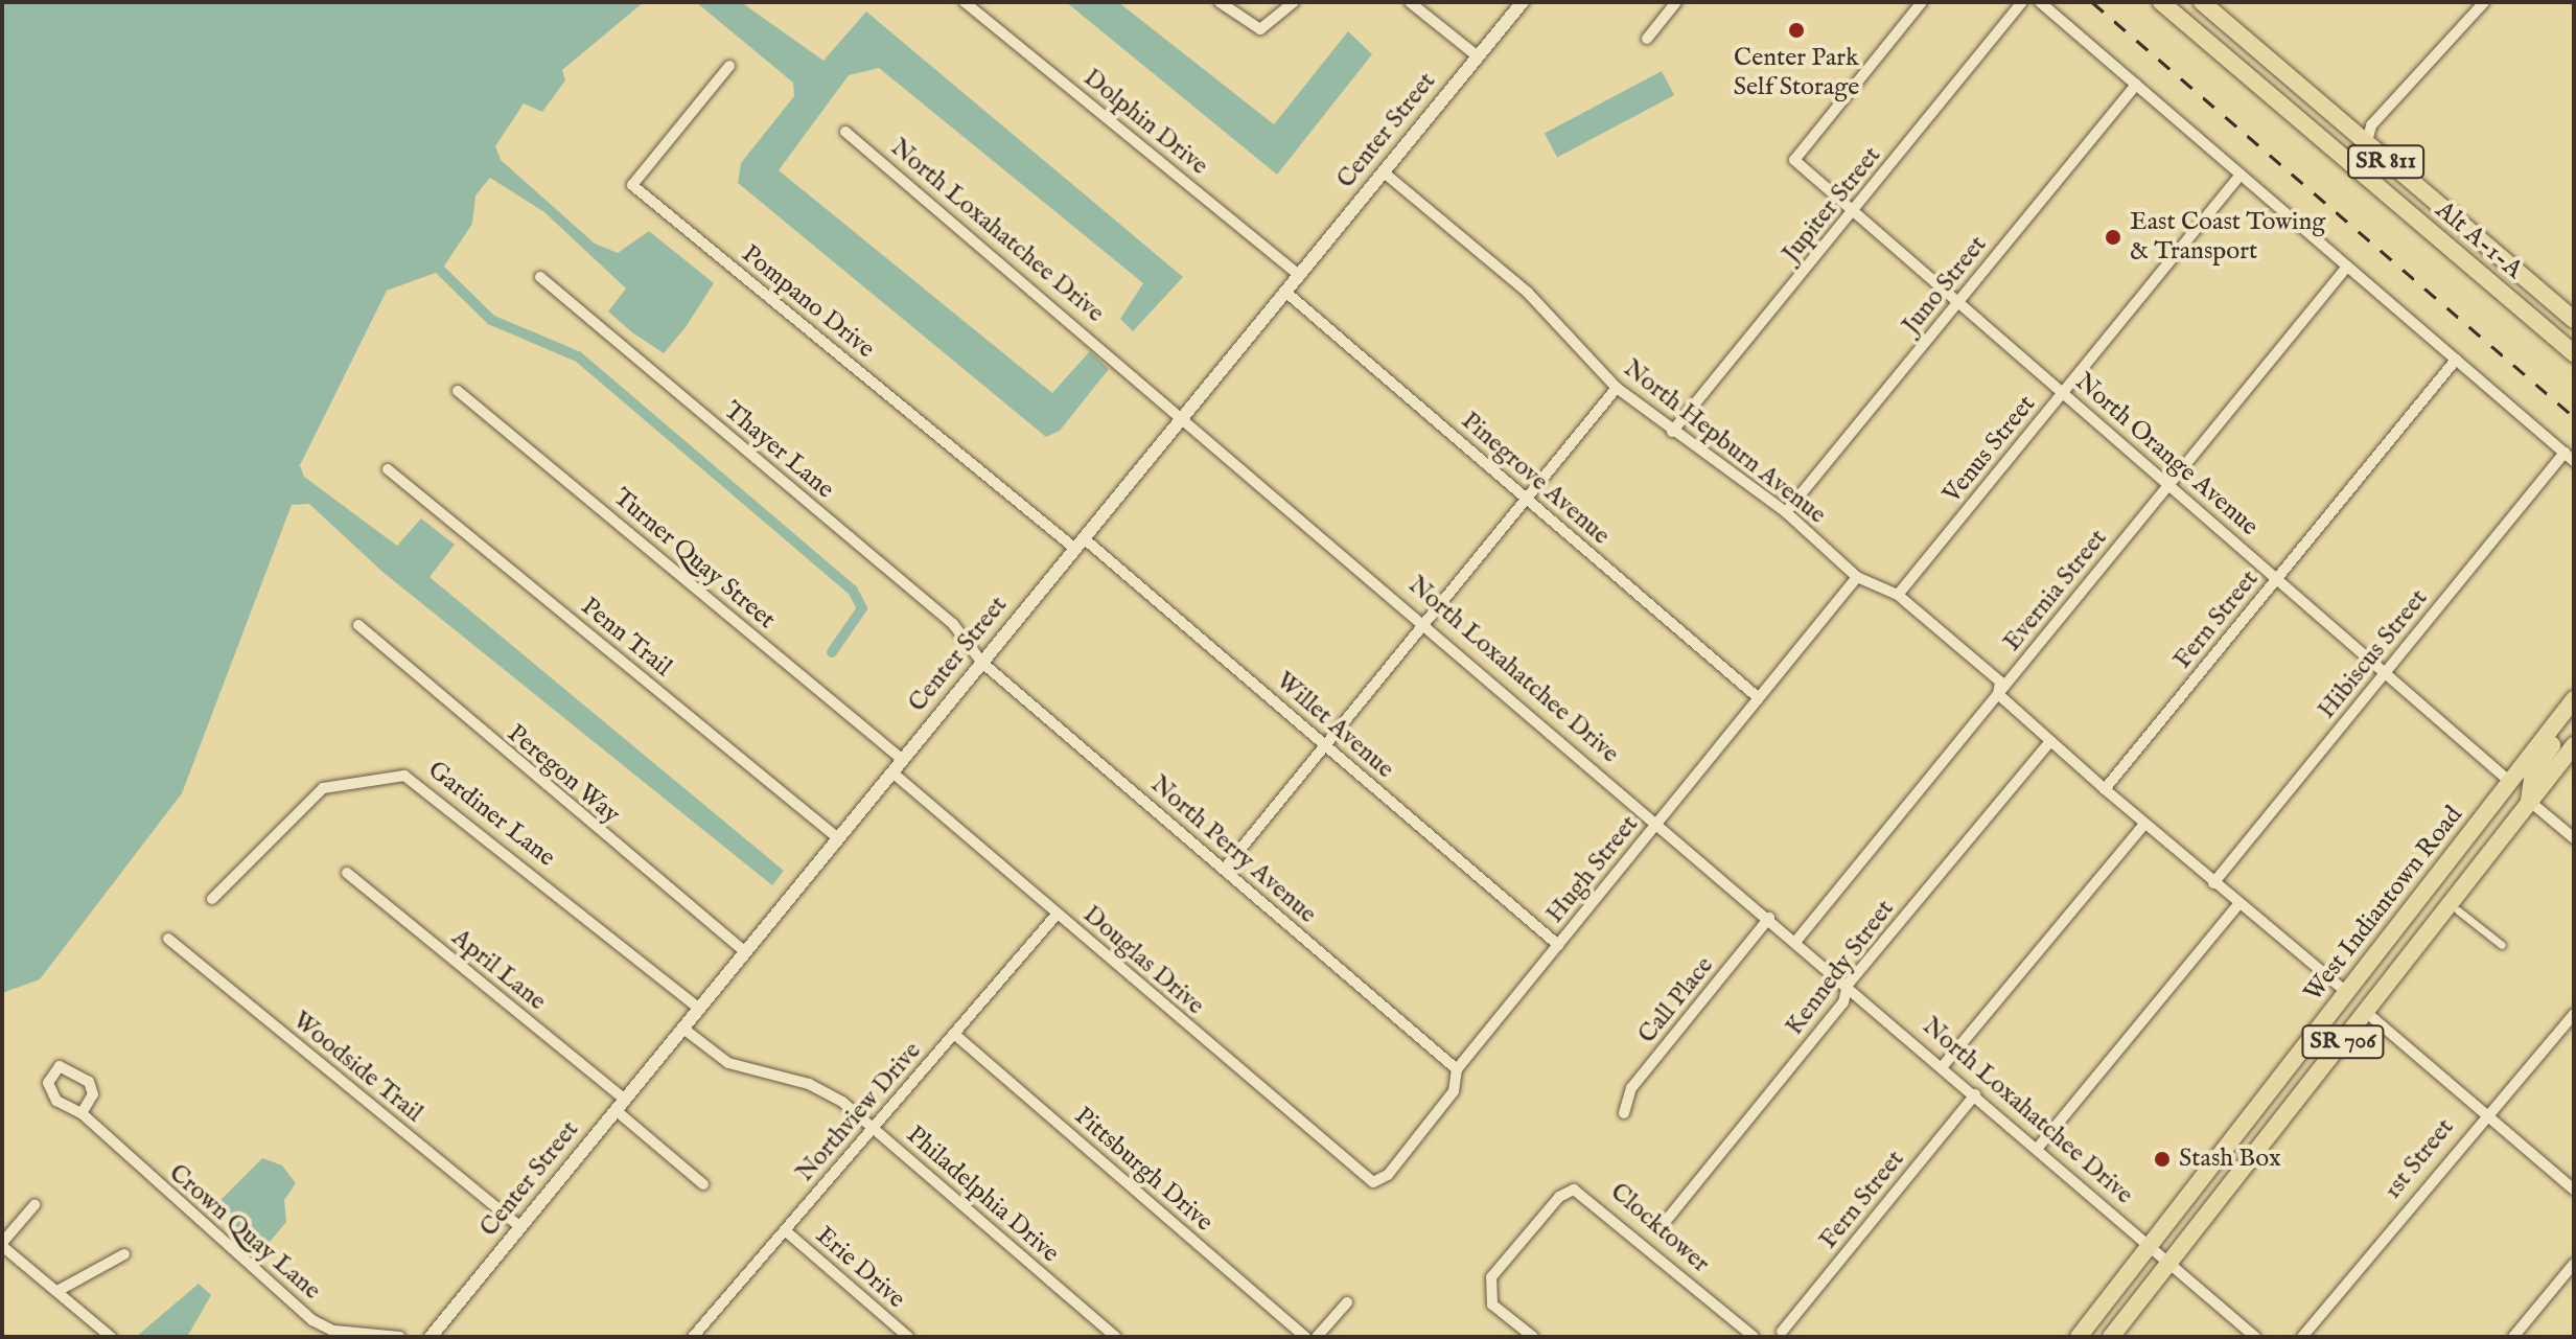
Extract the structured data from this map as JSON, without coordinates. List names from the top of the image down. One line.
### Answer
{"streets":{"main road":["SR 811","Alt A-1-A","West Indiantown Road","SR 706"],"street":["Dolphin Drive","Center Street","Jupiter Street","North Loxahatchee Drive","Juno Street","Pompano Drive","North Hepburn Avenue","Venus Street","Thayer Lane","North Orange Avenue","Pinegrove Avenue","Turner Quay Street","Evernia Street","Fern Street","Penn Trail","Hibiscus Street","Willet Avenue","Peregon Way","Gardiner Lane","North Perry Avenue","Hugh Street","Douglas Drive","Kennedy Street","April Lane","Call Place","Woodside Trail","Northview Drive","1st Street","Pittsburgh Drive","Philadelphia Drive","Clocktower","Crown Quay Lane","Erie Drive"]},"crossings":[["Dolphin Drive","Center Street"],["Center Street","North Loxahatchee Drive"],["Center Street","Pompano Drive"],["Center Street","North Hepburn Avenue"],["Center Street","Thayer Lane"],["Center Street","Pinegrove Avenue"],["Center Street","Turner Quay Street"],["Center Street","Penn Trail"],["Center Street","Willet Avenue"],["Center Street","Peregon Way"],["Center Street","Gardiner Lane"],["Center Street","North Perry Avenue"],["Center Street","Douglas Drive"],["Center Street","April Lane"],["Center Street","Woodside Trail"],["Center Street","Philadelphia Drive"],["Jupiter Street","North Hepburn Avenue"],["Jupiter Street","North Orange Avenue"],["North Loxahatchee Drive","Evernia Street"],["North Loxahatchee Drive","Fern Street"],["North Loxahatchee Drive","Hugh Street"],["North Loxahatchee Drive","West Indiantown Road"],["North Loxahatchee Drive","Kennedy Street"],["North Loxahatchee Drive","Call Place"],["Juno Street","North Hepburn Avenue"],["Juno Street","North Orange Avenue"],["Pompano Drive","Willet Avenue"],["North Hepburn Avenue","Venus Street"],["North Hepburn Avenue","Evernia Street"],["North Hepburn Avenue","Fern Street"],["North Hepburn Avenue","Hibiscus Street"],["North Hepburn Avenue","Hugh Street"],["North Hepburn Avenue","West Indiantown Road"],["North Hepburn Avenue","Kennedy Street"],["Venus Street","North Orange Avenue"],["Thayer Lane","North Perry Avenue"],["North Orange Avenue","Evernia Street"],["North Orange Avenue","Fern Street"],["North Orange Avenue","Hibiscus Street"],["North Orange Avenue","West Indiantown Road"],["Pinegrove Avenue","Hugh Street"],["Willet Avenue","Hugh Street"],["North Perry Avenue","Hugh Street"],["Hugh Street","Douglas Drive"],["Douglas Drive","Northview Drive"],["Northview Drive","Pittsburgh Drive"],["Northview Drive","Philadelphia Drive"],["Northview Drive","Erie Drive"]],"places":["Center Park Self Storage","East Coast Towing & Transport","Stash Box"]}
